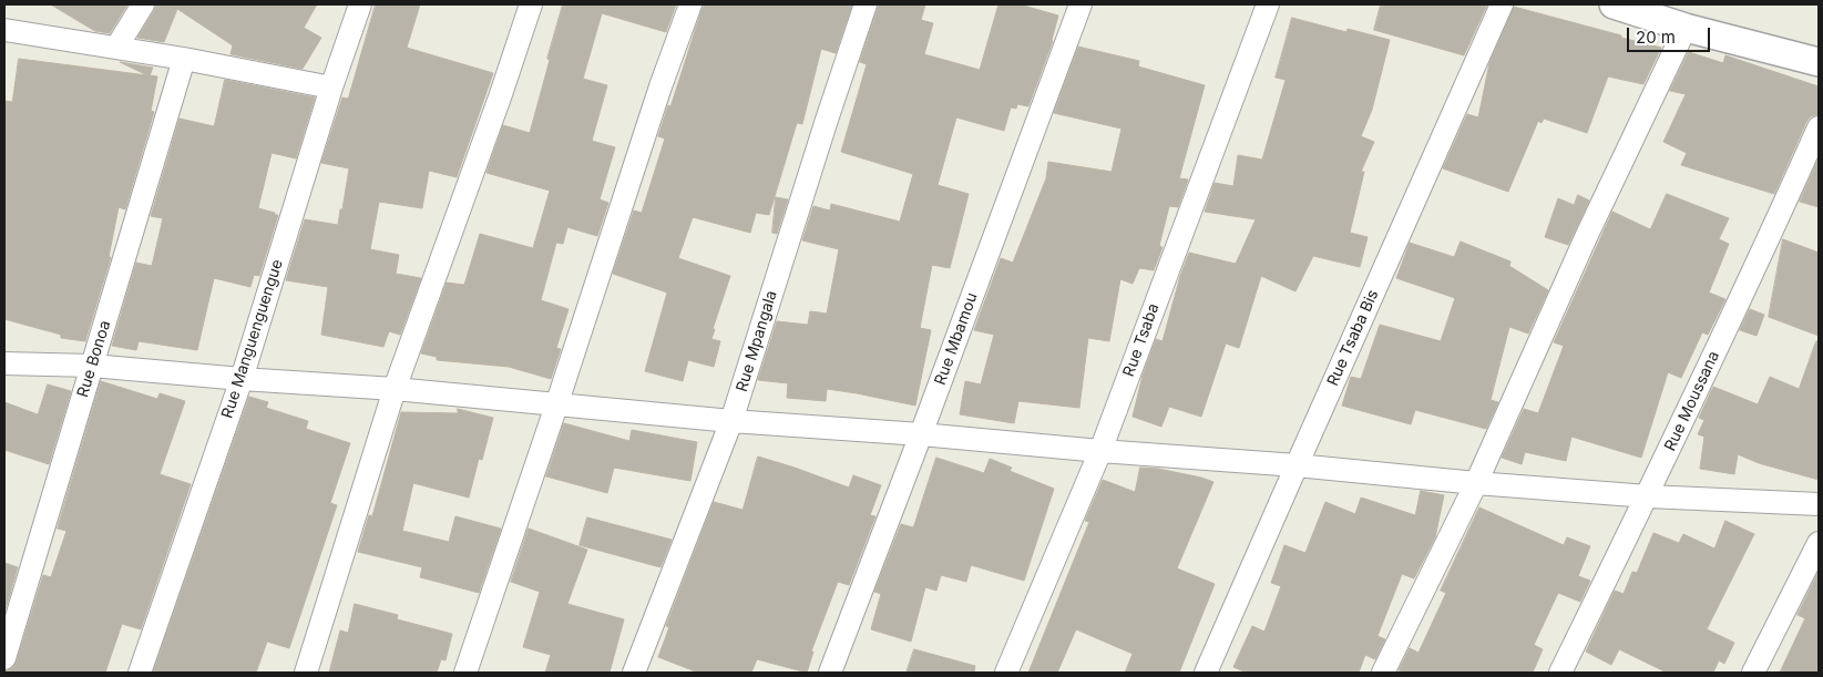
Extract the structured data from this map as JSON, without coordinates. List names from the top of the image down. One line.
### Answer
{"streets":{"street":["Rue Tsaba Bis","Rue Manguenguengue","Rue Mbamou","Rue Tsaba","Rue Mpangala","Rue Bonoa","Rue Moussana"]},"scale_bar":"20 m"}
